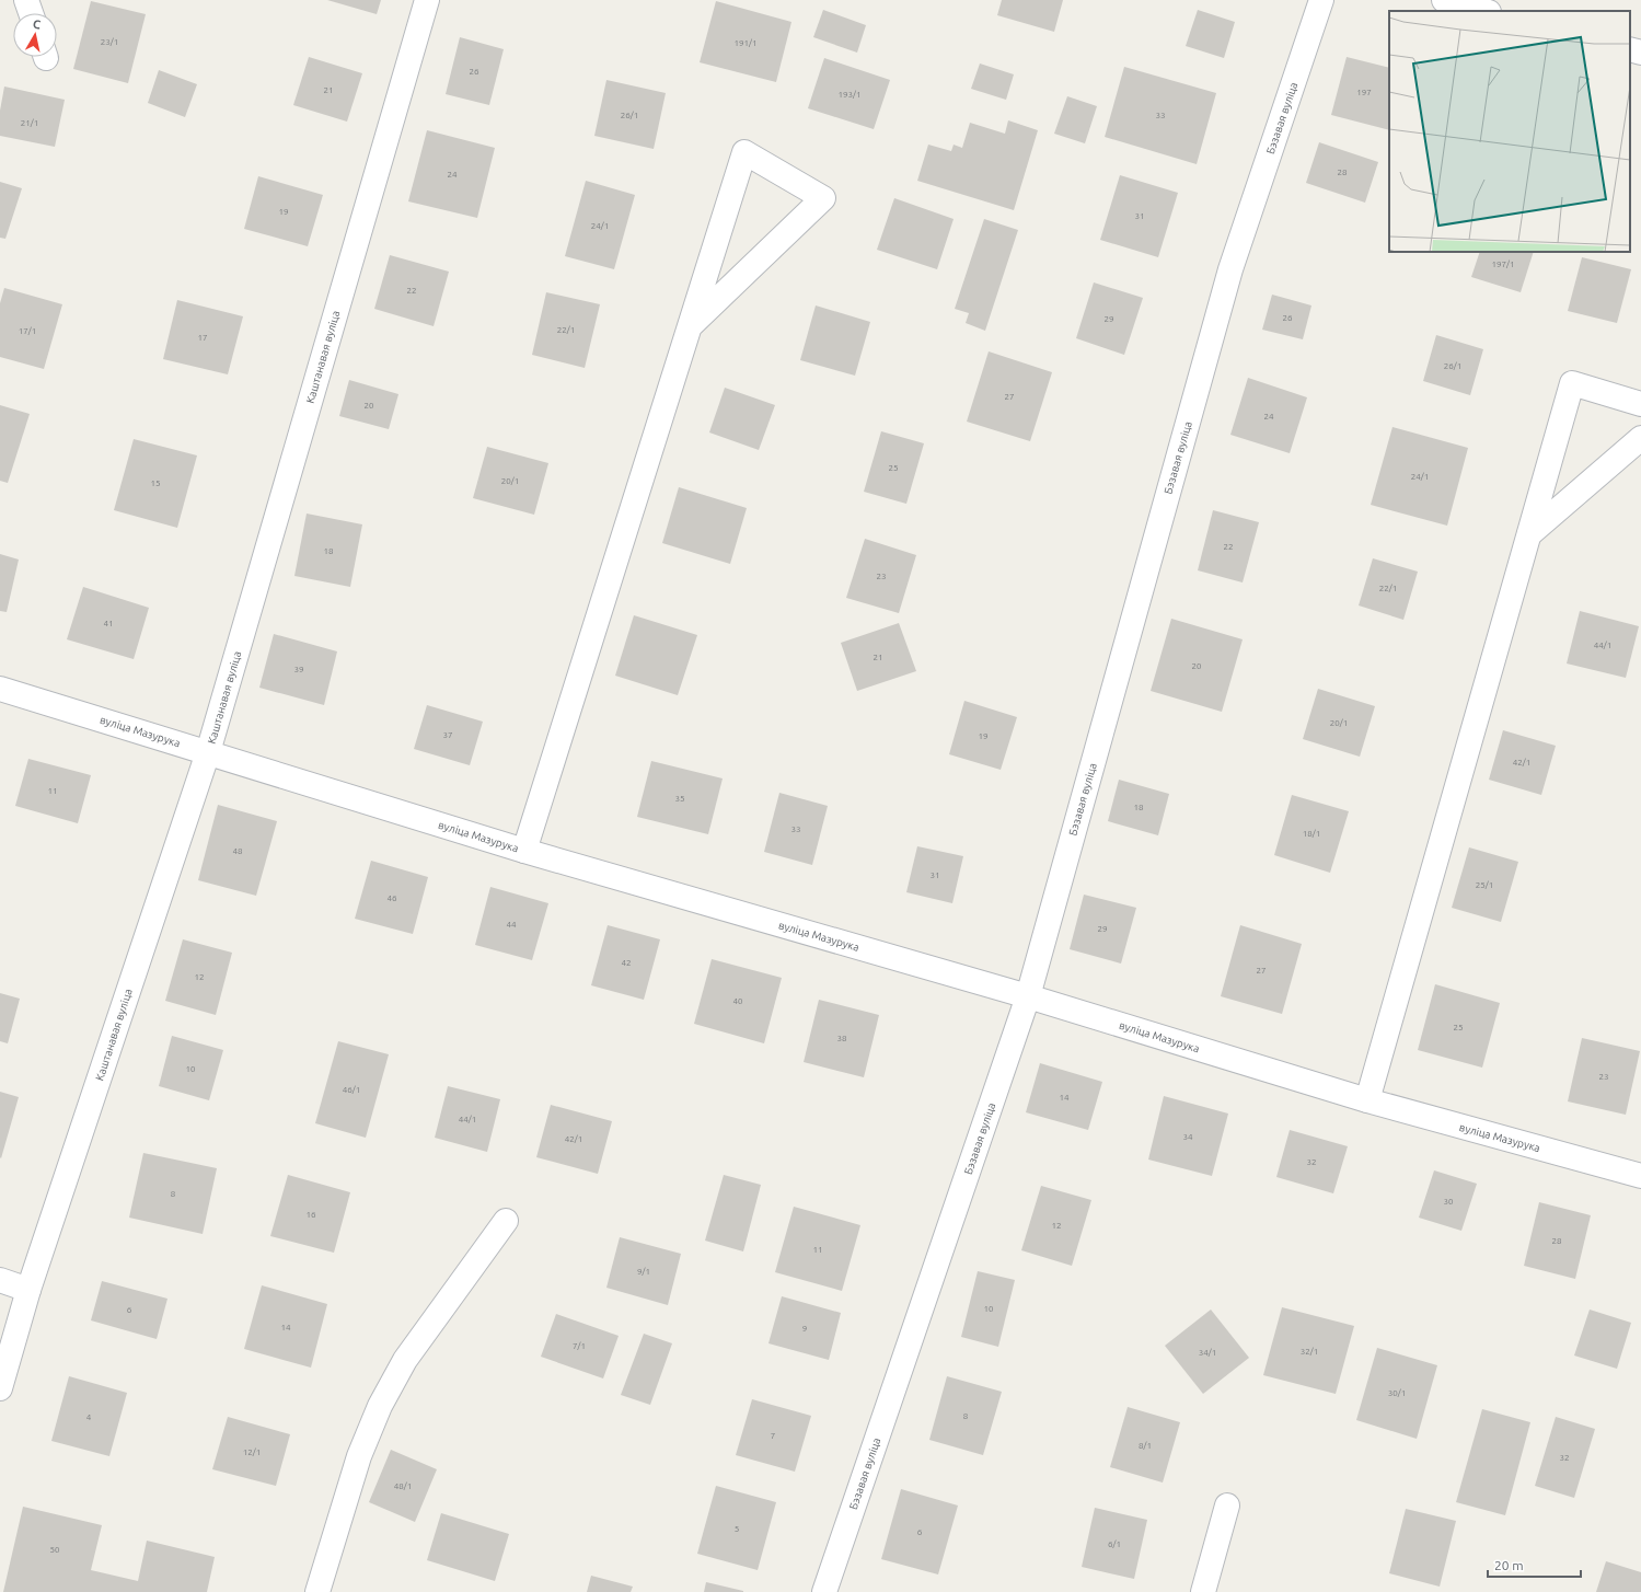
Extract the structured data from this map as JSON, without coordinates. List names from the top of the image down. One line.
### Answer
{"streets":{"street":["Бэзавая вуліца","Каштанавая вуліца","вуліца Мазурука"]},"crossings":[["Бэзавая вуліца","вуліца Мазурука"],["Каштанавая вуліца","вуліца Мазурука"]],"house_numbers":["23/1","191/1","26","21","197","193/1","26/1","33","21/1","28","24","19","31","24/1","197/1","22","26","29","22/1","17/1","17","26/1","27","20","24","25","24/1","20/1","15","22","18","23","22/1","41","44/1","21","20","39","20/1","37","19","42/1","11","35","18","33","18/1","48","31","25/1","46","44","29","42","27","12","40","25","38","10","23","46/1","14","44/1","34","42/1","32","8","30","16","12","28","11","9/1","10","6","14","9","7/1","32/1","34/1","30/1","8","4","7","8/1","12/1","32","48/1","5","6","6/1","50"],"scale_bar":"20 m","north":"top"}
